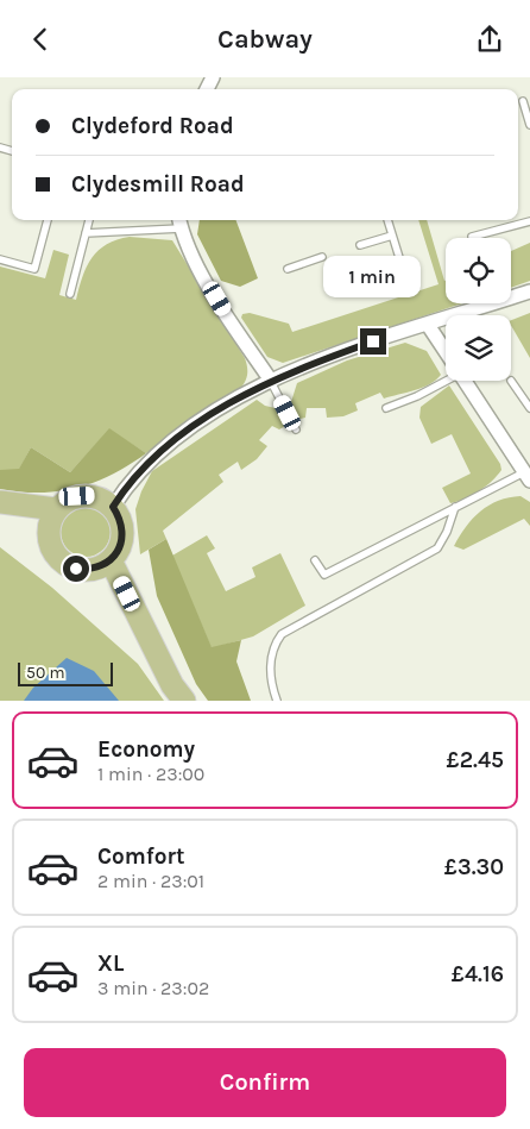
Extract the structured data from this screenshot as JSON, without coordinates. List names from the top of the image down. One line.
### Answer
{"scale_bar":"50 m","page":{"header":"Cabway","banner":["Clydeford Road","Clydesmill Road"],"bubble":"1 min","scale":"50 m","list":[{"name":"Economy","note":"1 min · 23:00","value":"£2.45"},{"name":"Comfort","note":"2 min · 23:01","value":"£3.30"},{"name":"XL","note":"3 min · 23:02","value":"£4.16"}],"buttons":"Confirm"}}
